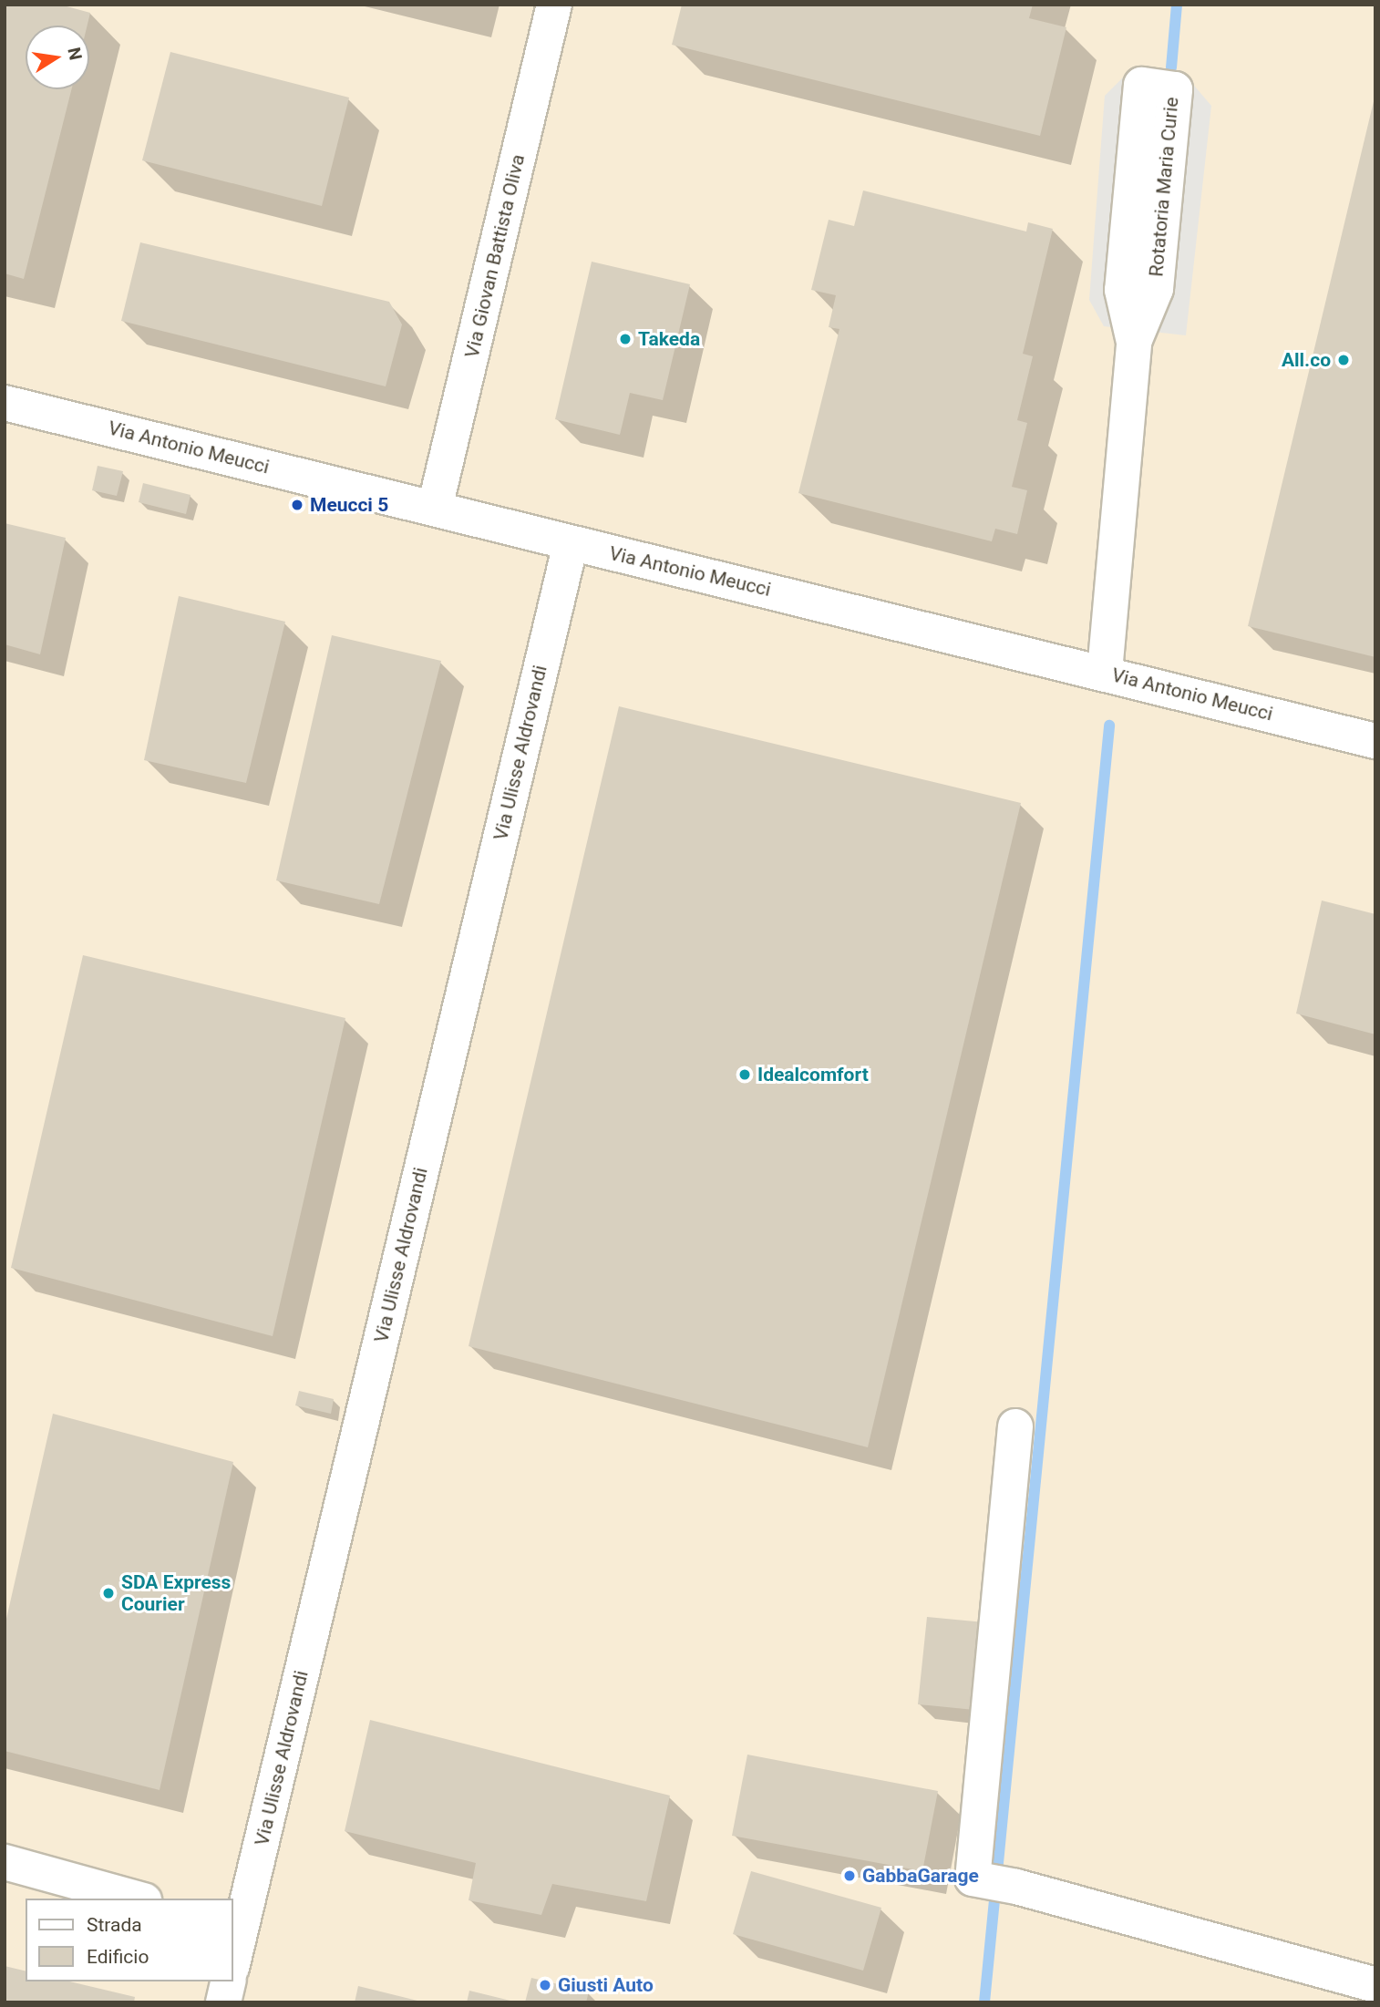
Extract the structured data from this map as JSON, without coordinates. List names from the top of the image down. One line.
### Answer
{"streets":{"street":["Rotatoria Maria Curie","Via Giovan Battista Oliva","Via Antonio Meucci","Via Ulisse Aldrovandi"]},"crossings":[["Rotatoria Maria Curie","Via Antonio Meucci"],["Via Giovan Battista Oliva","Via Antonio Meucci"],["Via Antonio Meucci","Via Ulisse Aldrovandi"]],"places":["Takeda","All.co","Meucci 5","Idealcomfort","SDA Express Courier","GabbaGarage","Giusti Auto"],"legend":["Strada","Edificio"],"north":"right"}
